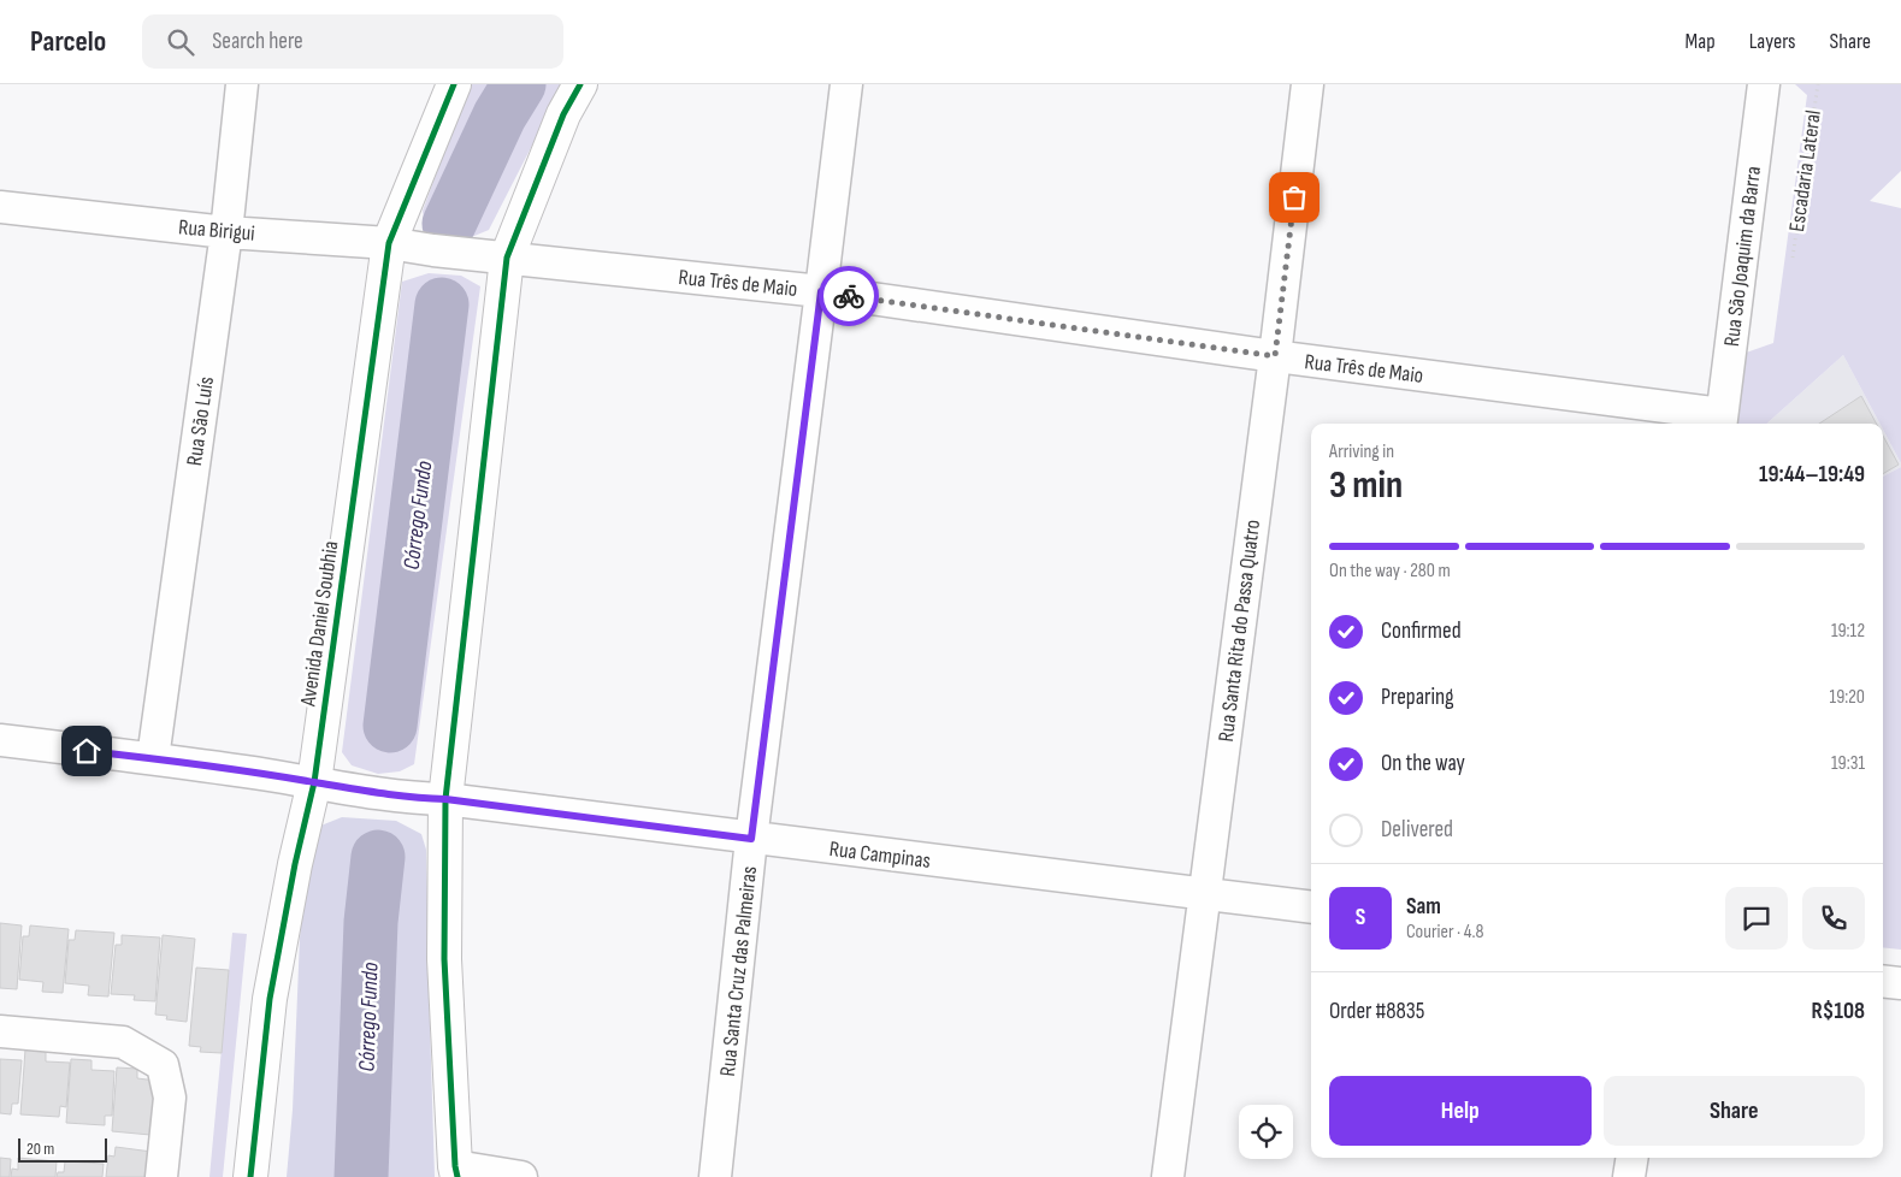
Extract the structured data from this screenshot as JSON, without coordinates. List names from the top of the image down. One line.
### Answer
{"streets":{"main road":["Avenida Daniel Soubhia"],"street":["Rua Birigui","Rua São Joaquim da Barra","Rua Três de Maio","Rua São Luís","Rua Santa Rita do Passa Quatro","Rua Campinas","Rua Santa Cruz das Palmeiras"],"path":["Escadaria Lateral"]},"crossings":[["Rua Birigui","Rua Três de Maio"],["Rua Birigui","Rua São Luís"],["Rua Birigui","Avenida Daniel Soubhia"],["Rua São Joaquim da Barra","Rua Três de Maio"],["Rua Três de Maio","Rua Santa Rita do Passa Quatro"],["Rua Três de Maio","Rua Santa Cruz das Palmeiras"],["Rua São Luís","Rua Campinas"],["Avenida Daniel Soubhia","Rua Campinas"],["Rua Santa Rita do Passa Quatro","Rua Campinas"],["Rua Campinas","Rua Santa Cruz das Palmeiras"]],"water":["Córrego Fundo"],"scale_bar":"20 m","page":{"header":"Parcelo","search":"Search here","nav":["Map","Layers","Share"],"heading":["3 min","Arriving in","19:44–19:49"],"panel":["Sam","Courier · 4.8","Order #8835","R$108"],"bar":"On the way · 280 m","list":[["Confirmed","19:12"],["Preparing","19:20"],["On the way","19:31"],"Delivered"],"round":"S","buttons":["Help","Share"],"scale":"20 m"}}
